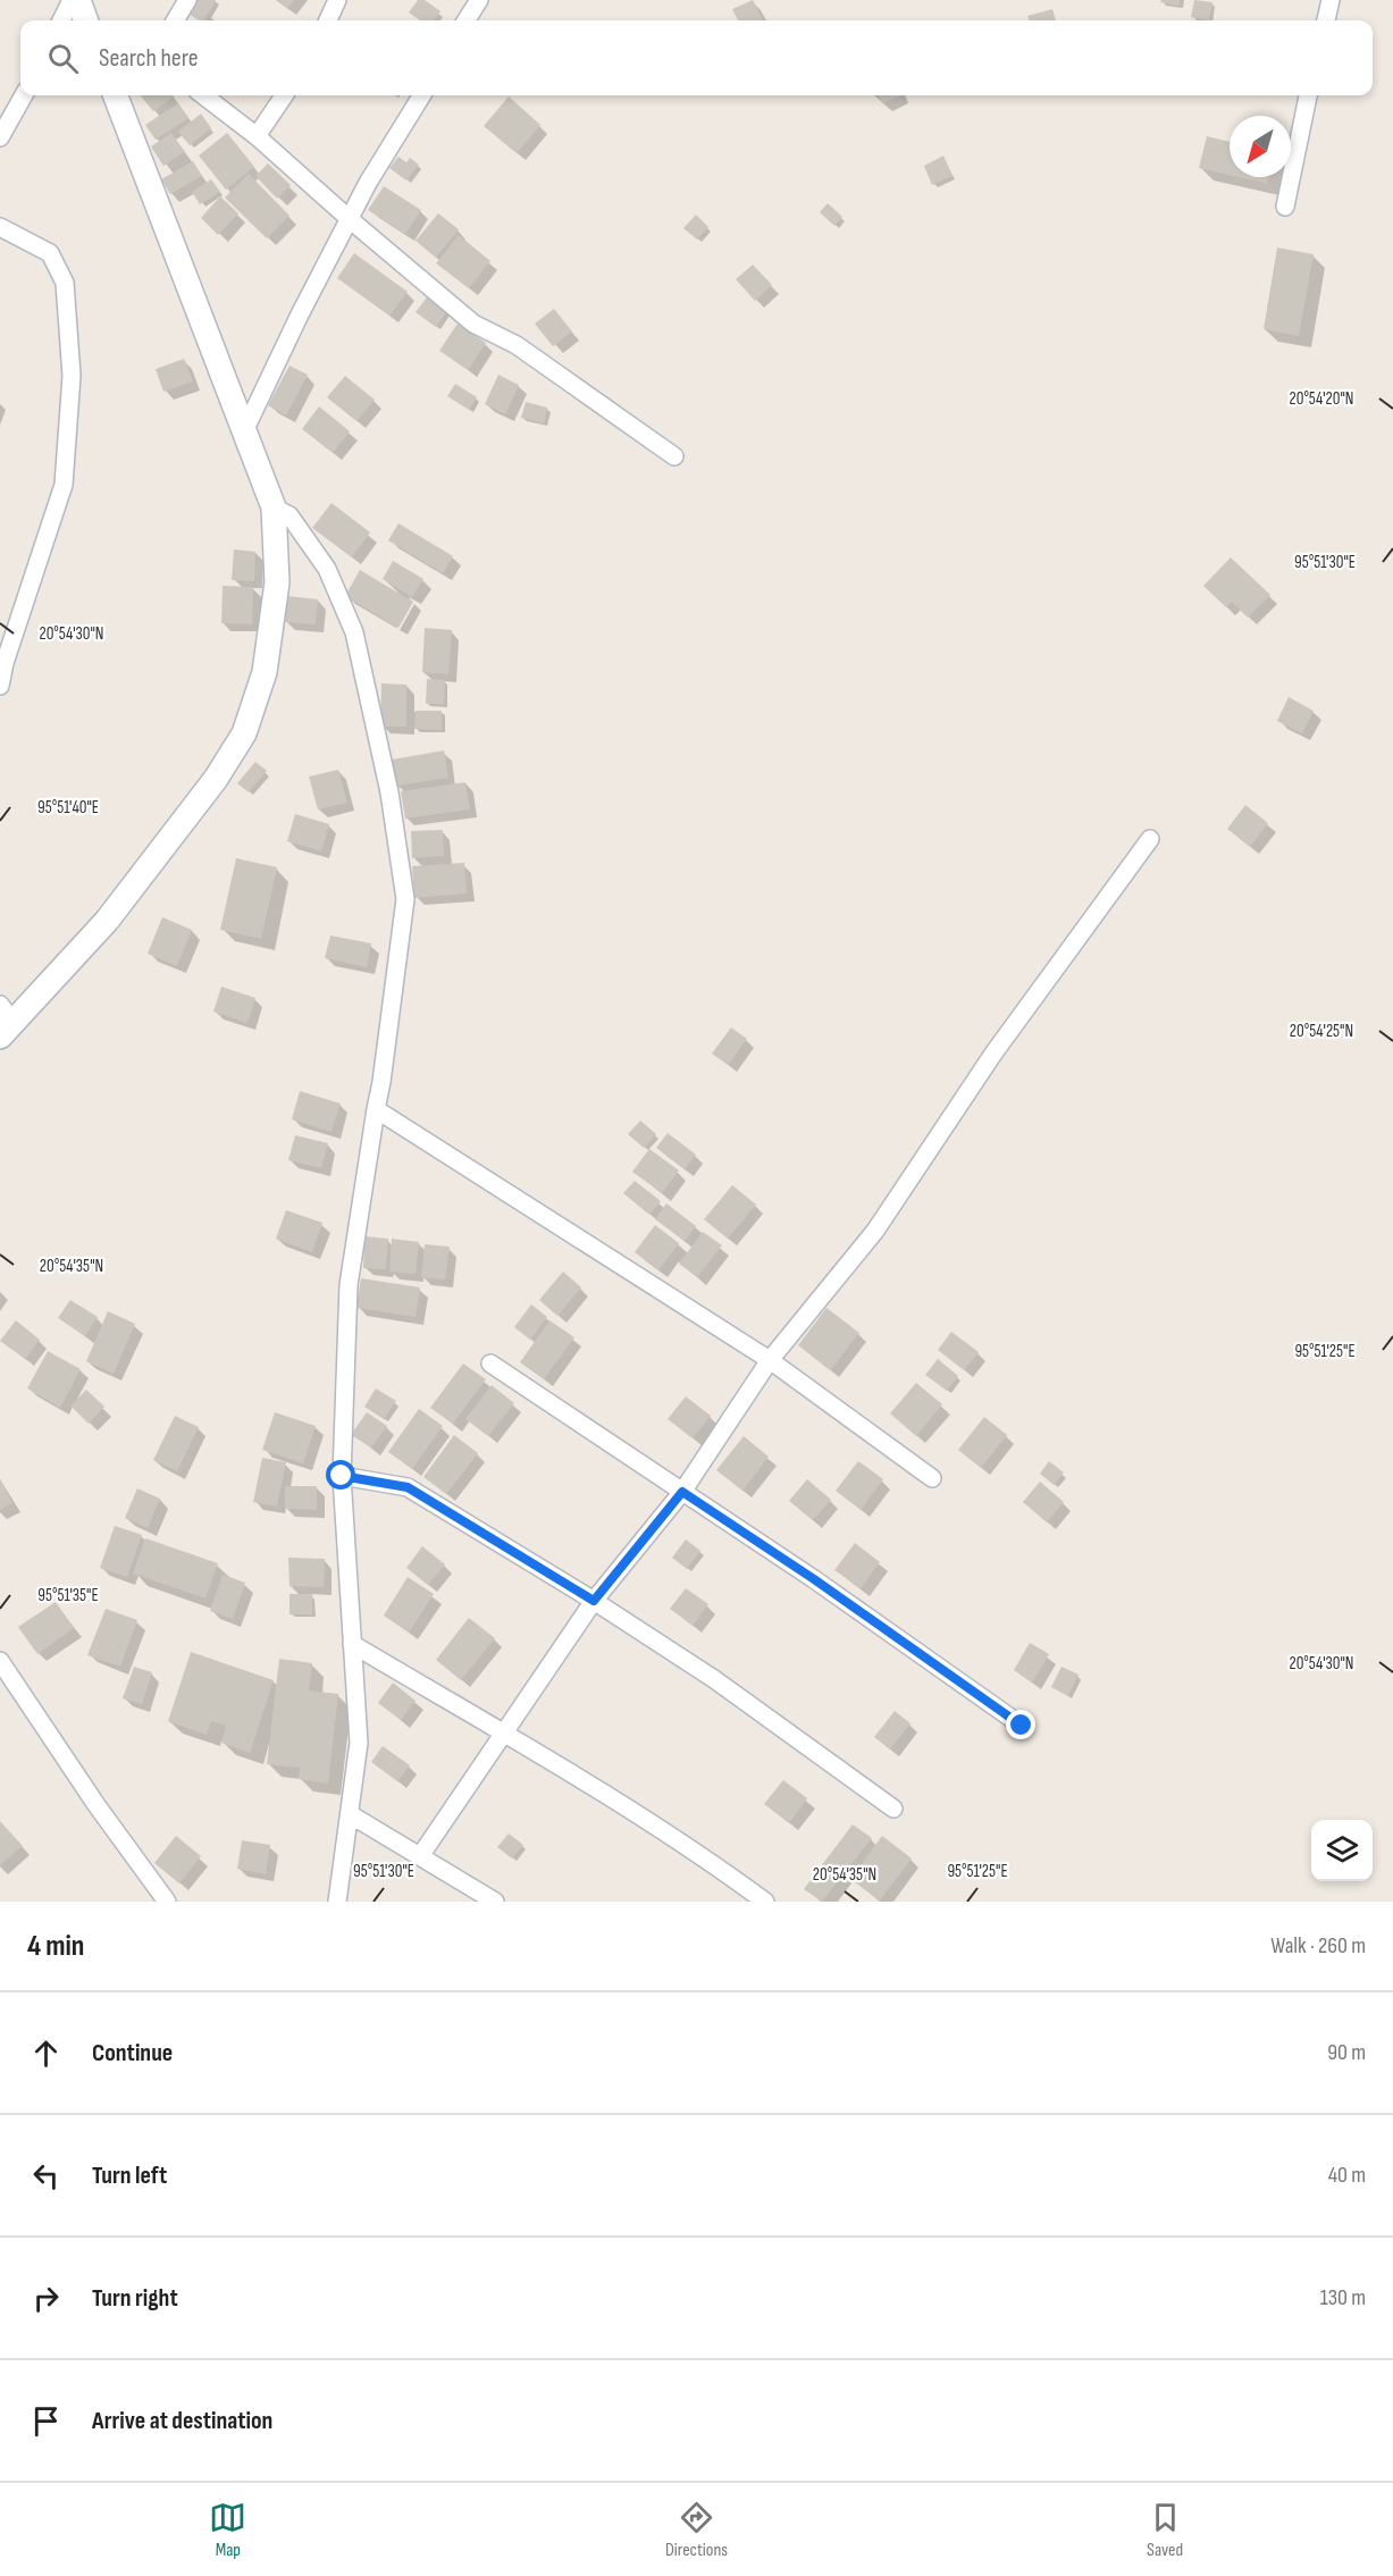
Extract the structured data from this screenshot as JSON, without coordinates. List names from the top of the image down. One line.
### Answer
{"north":"bottom left","page":{"search":"Search here","heading":["4 min","Walk · 260 m"],"list":[["Continue","90 m"],["Turn left","40 m"],["Turn right","130 m"],"Arrive at destination"],"nav":["Map","Directions","Saved"]},"coordinates":["20°54'20\"N","95°51'30\"E","20°54'30\"N","95°51'40\"E","20°54'25\"N","20°54'35\"N","95°51'25\"E","95°51'35\"E"]}
